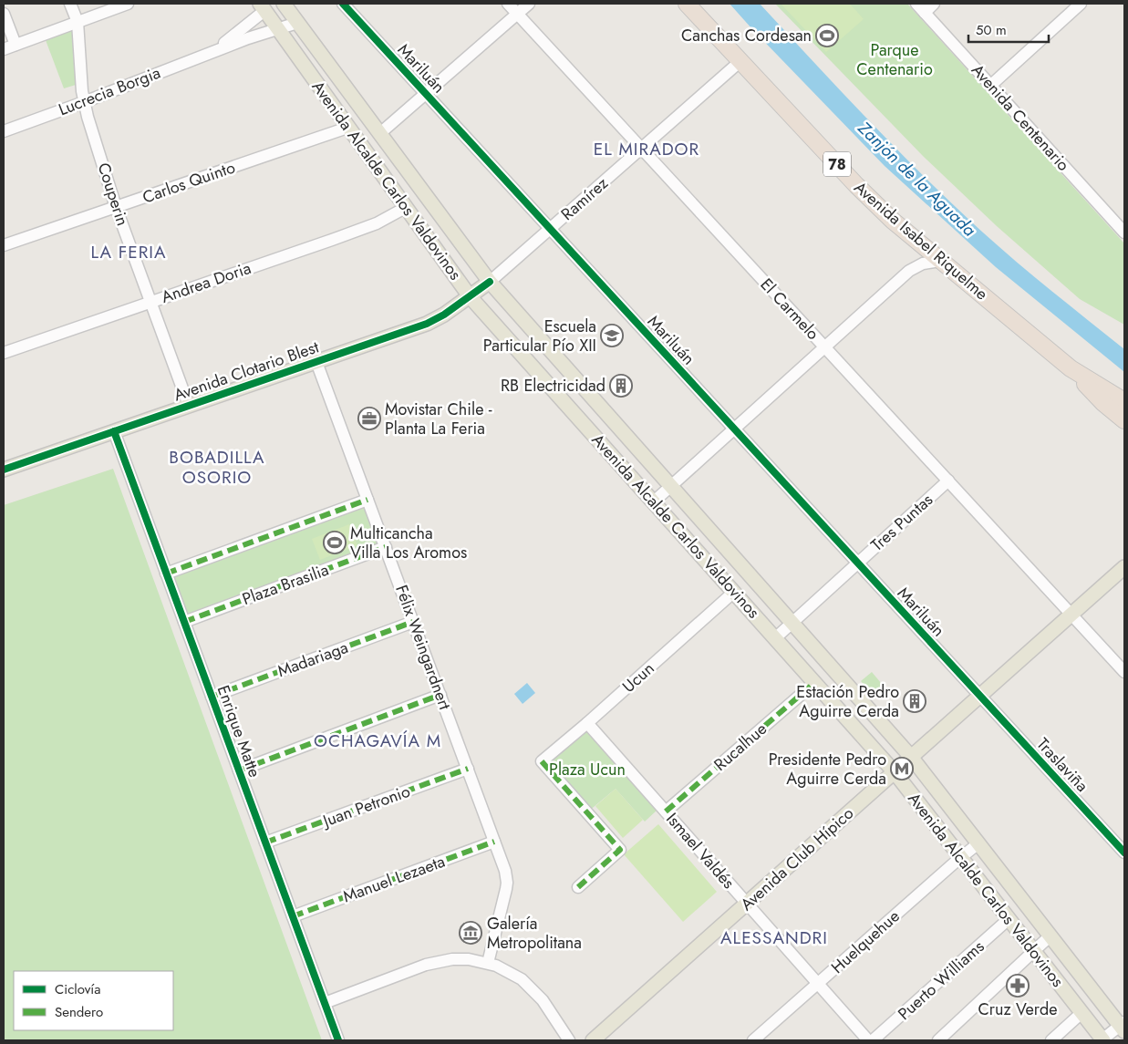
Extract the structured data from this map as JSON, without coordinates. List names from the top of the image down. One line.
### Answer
{"streets":{"highway":["78","Avenida Isabel Riquelme"],"main road":["Avenida Alcalde Carlos Valdovinos","Avenida Clotario Blest","Avenida Club Hípico"],"street":["Mariluán","Lucrecia Borgia","Avenida Centenario","Carlos Quinto","Couperin","Ramírez","Andrea Doria","El Carmelo","Tres Puntas","Plaza Brasilia","Félix Weingardnert","Madariaga","Ucun","Enrique Matte","Rucalhue","Traslaviña","Juan Petronio","Ismael Valdés","Manuel Lezaeta","Huelquehue","Puerto Williams"]},"crossings":[["Mariluán","Ramírez"],["Mariluán","Tres Puntas"],["Mariluán","Traslaviña"],["Mariluán","Avenida Club Hípico"],["Lucrecia Borgia","Avenida Alcalde Carlos Valdovinos"],["Lucrecia Borgia","Couperin"],["Avenida Alcalde Carlos Valdovinos","Carlos Quinto"],["Avenida Alcalde Carlos Valdovinos","Ramírez"],["Avenida Alcalde Carlos Valdovinos","Andrea Doria"],["Avenida Alcalde Carlos Valdovinos","Avenida Clotario Blest"],["Avenida Alcalde Carlos Valdovinos","Tres Puntas"],["Avenida Alcalde Carlos Valdovinos","Ucun"],["Avenida Alcalde Carlos Valdovinos","Rucalhue"],["Avenida Alcalde Carlos Valdovinos","Avenida Club Hípico"],["Avenida Alcalde Carlos Valdovinos","Huelquehue"],["Avenida Alcalde Carlos Valdovinos","Puerto Williams"],["Carlos Quinto","Couperin"],["Couperin","Andrea Doria"],["Couperin","Avenida Clotario Blest"],["Ramírez","Avenida Isabel Riquelme"],["Ramírez","El Carmelo"],["Ramírez","Avenida Clotario Blest"],["El Carmelo","Tres Puntas"],["El Carmelo","Avenida Club Hípico"],["Avenida Clotario Blest","Félix Weingardnert"],["Avenida Clotario Blest","Enrique Matte"],["Plaza Brasilia","Félix Weingardnert"],["Plaza Brasilia","Enrique Matte"],["Félix Weingardnert","Madariaga"],["Félix Weingardnert","Juan Petronio"],["Félix Weingardnert","Manuel Lezaeta"],["Madariaga","Enrique Matte"],["Ucun","Ismael Valdés"],["Enrique Matte","Juan Petronio"],["Enrique Matte","Manuel Lezaeta"],["Rucalhue","Ismael Valdés"],["Traslaviña","Avenida Club Hípico"],["Ismael Valdés","Avenida Club Hípico"],["Ismael Valdés","Huelquehue"]],"districts":["EL MIRADOR","LA FERIA","BOBADILLA OSORIO","OCHAGAVÍA M","ALESSANDRI"],"water":["Zanjón de la Aguada"],"parks":["Parque Centenario","Plaza Ucun"],"places":{"sports":["Canchas Cordesan","Multicancha Villa Los Aromos"],"school or university":["Escuela Particular Pío XII"],"building":["RB Electricidad","Estación Pedro Aguirre Cerda"],"office":["Movistar Chile - Planta La Feria"],"metro station":["Presidente Pedro Aguirre Cerda"],"museum":["Galería Metropolitana"],"pharmacy":["Cruz Verde"]},"legend":["Ciclovía","Sendero"],"scale_bar":"50 m"}
